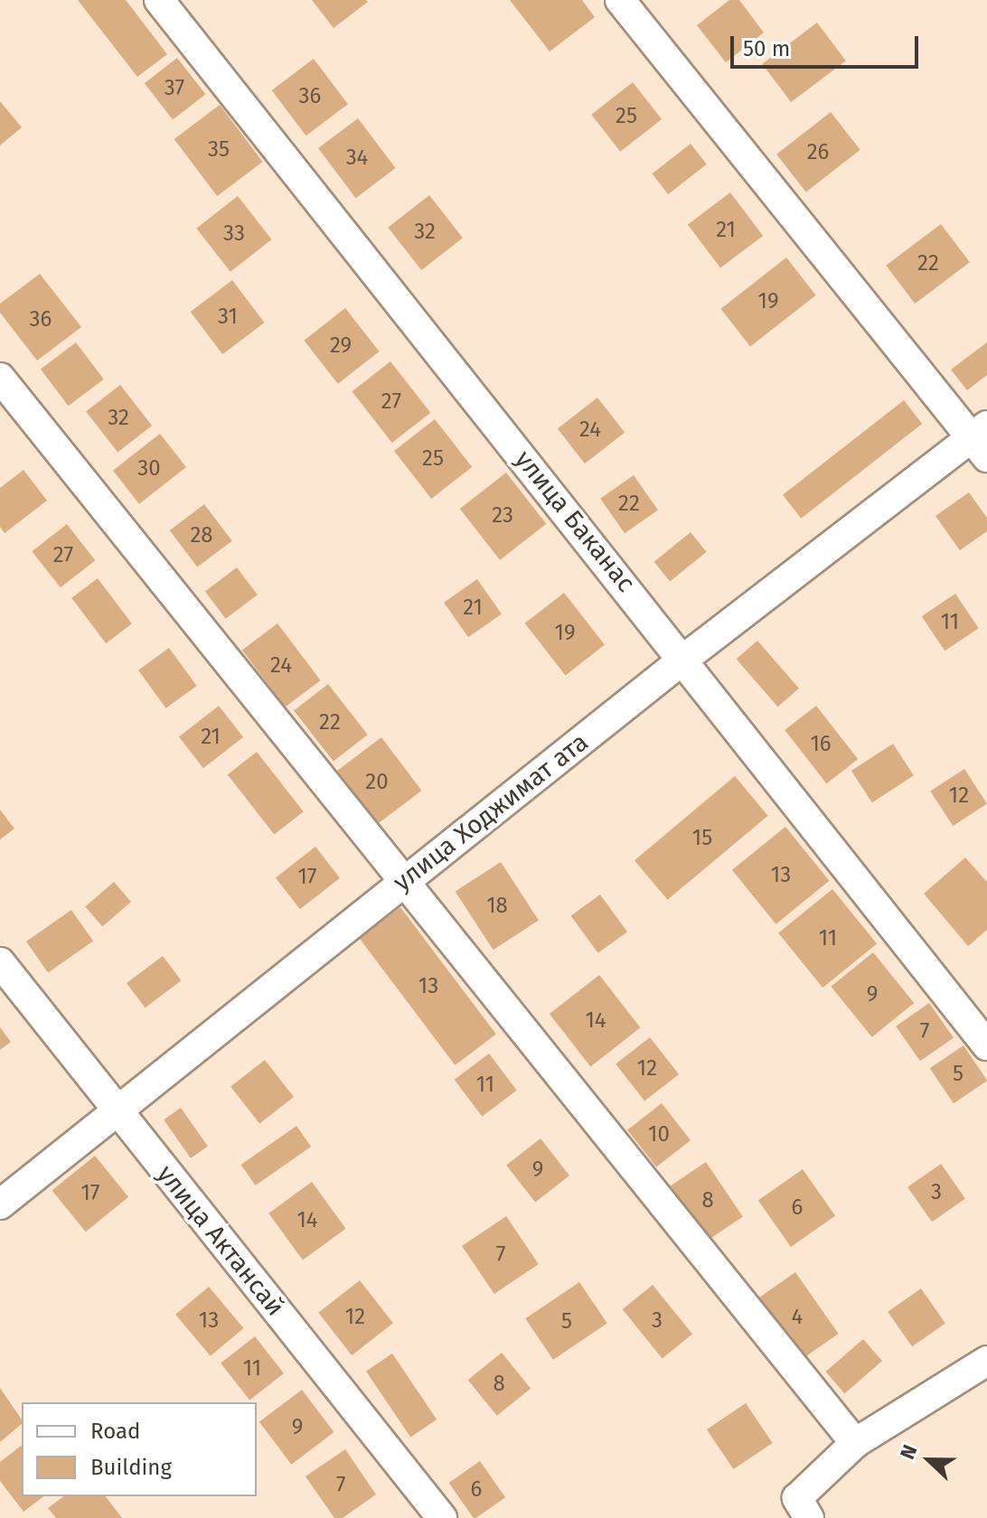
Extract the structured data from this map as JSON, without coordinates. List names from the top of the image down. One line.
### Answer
{"streets":{"street":["улица Баканас","улица Ходжимат ата","улица Актансай"]},"crossings":[["улица Баканас","улица Ходжимат ата"],["улица Ходжимат ата","улица Актансай"]],"house_numbers":["37","36","25","35","26","34","21","32","33","22","19","31","36","29","27","32","24","25","30","22","23","28","27","21","11","19","24","22","21","16","20","12","15","13","17","18","11","13","9","14","7","12","5","11","10","9","3","17","8","6","14","7","12","4","13","3","5","11","8","9","7","6"],"legend":["Road","Building"],"scale_bar":"50 m","north":"left"}
